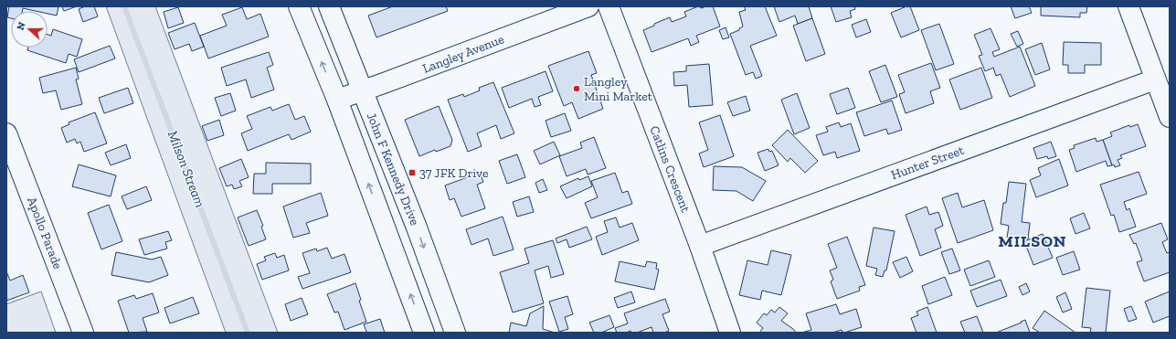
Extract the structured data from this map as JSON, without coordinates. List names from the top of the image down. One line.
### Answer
{"streets":{"street":["Langley Avenue","Hunter Street","John F Kennedy Drive","Catlins Crescent","Apollo Parade"]},"crossings":[["Langley Avenue","John F Kennedy Drive"],["Hunter Street","Catlins Crescent"]],"districts":["MILSON"],"water":["Milson Stream"],"places":{"other":["Langley Mini Market"],"transit":["37 JFK Drive"]},"north":"left"}
